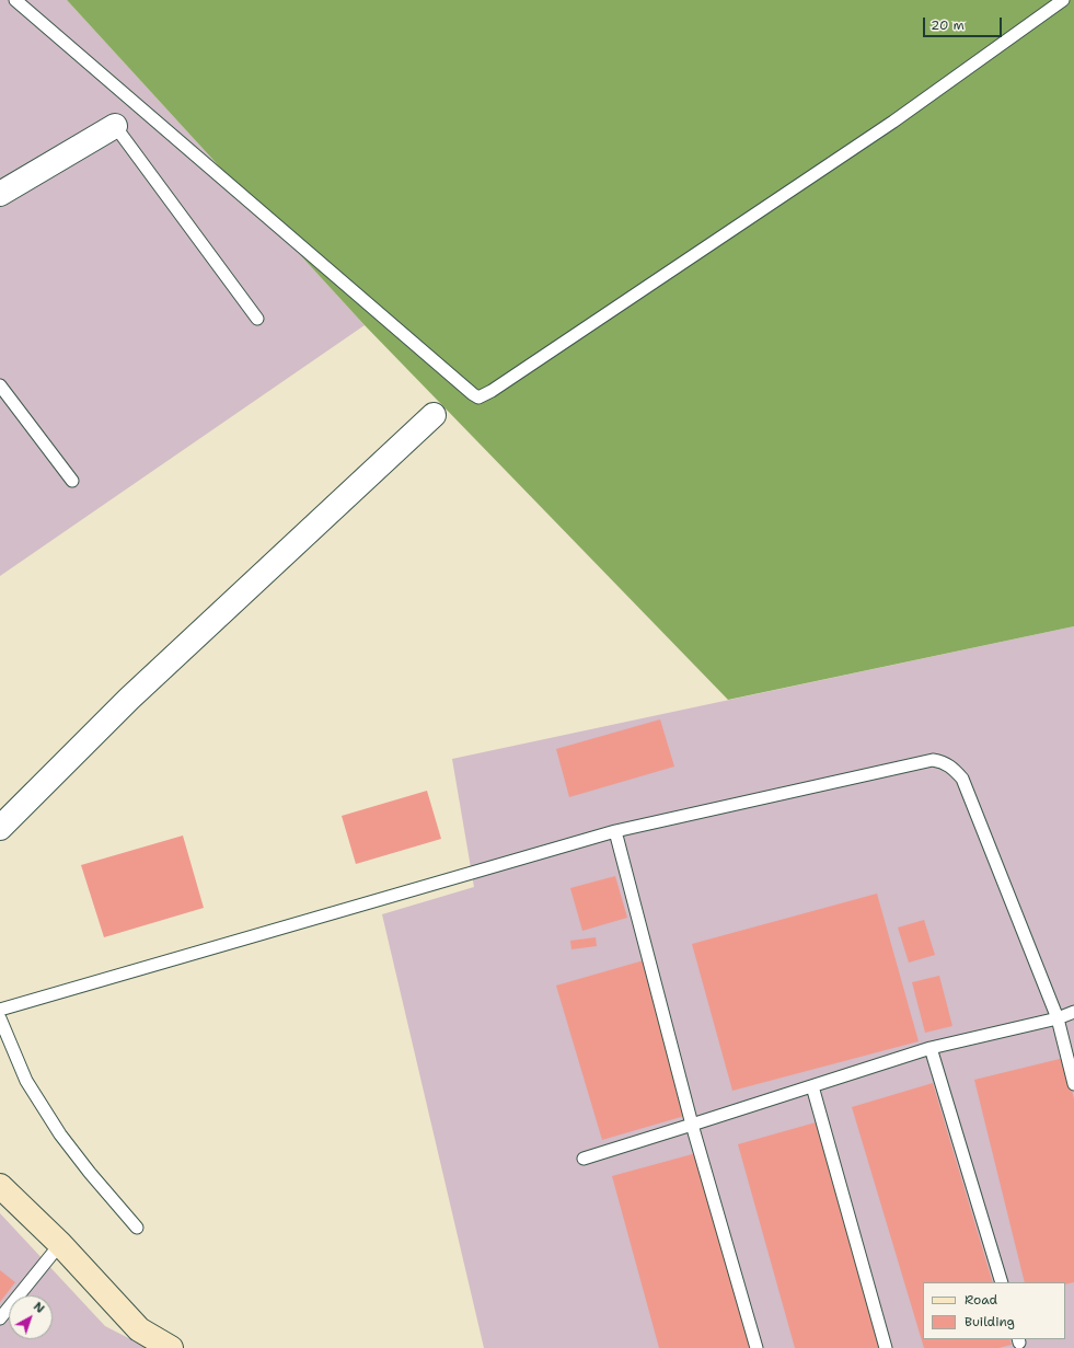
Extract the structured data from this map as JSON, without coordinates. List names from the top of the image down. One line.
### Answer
{"legend":["Road","Building"],"scale_bar":"20 m","north":"top right"}
